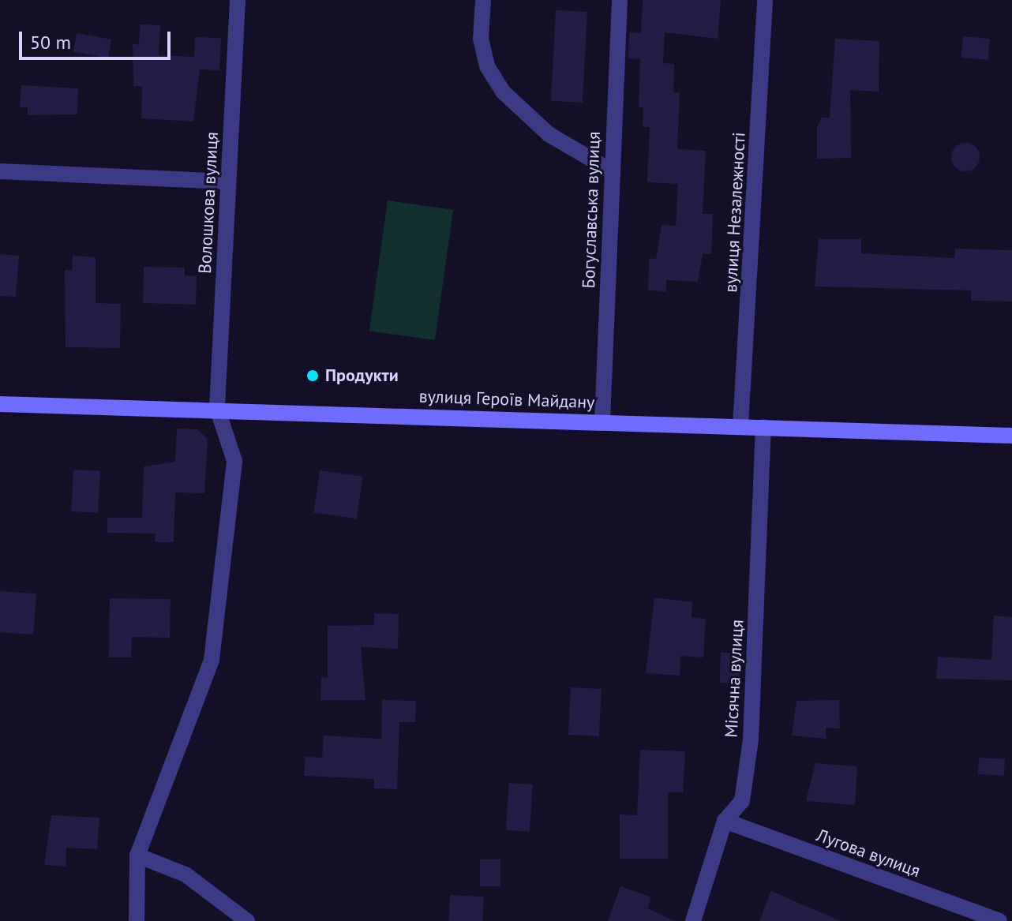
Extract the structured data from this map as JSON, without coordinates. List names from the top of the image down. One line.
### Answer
{"streets":{"street":["Волошкова вулиця","Богуславська вулиця","вулиця Незалежності","вулиця Героїв Майдану","Місячна вулиця","Лугова вулиця"]},"crossings":[["Волошкова вулиця","вулиця Героїв Майдану"],["Богуславська вулиця","вулиця Героїв Майдану"],["вулиця Незалежності","вулиця Героїв Майдану"],["вулиця Героїв Майдану","Місячна вулиця"],["Місячна вулиця","Лугова вулиця"]],"places":["Продукти"],"scale_bar":"50 m"}
